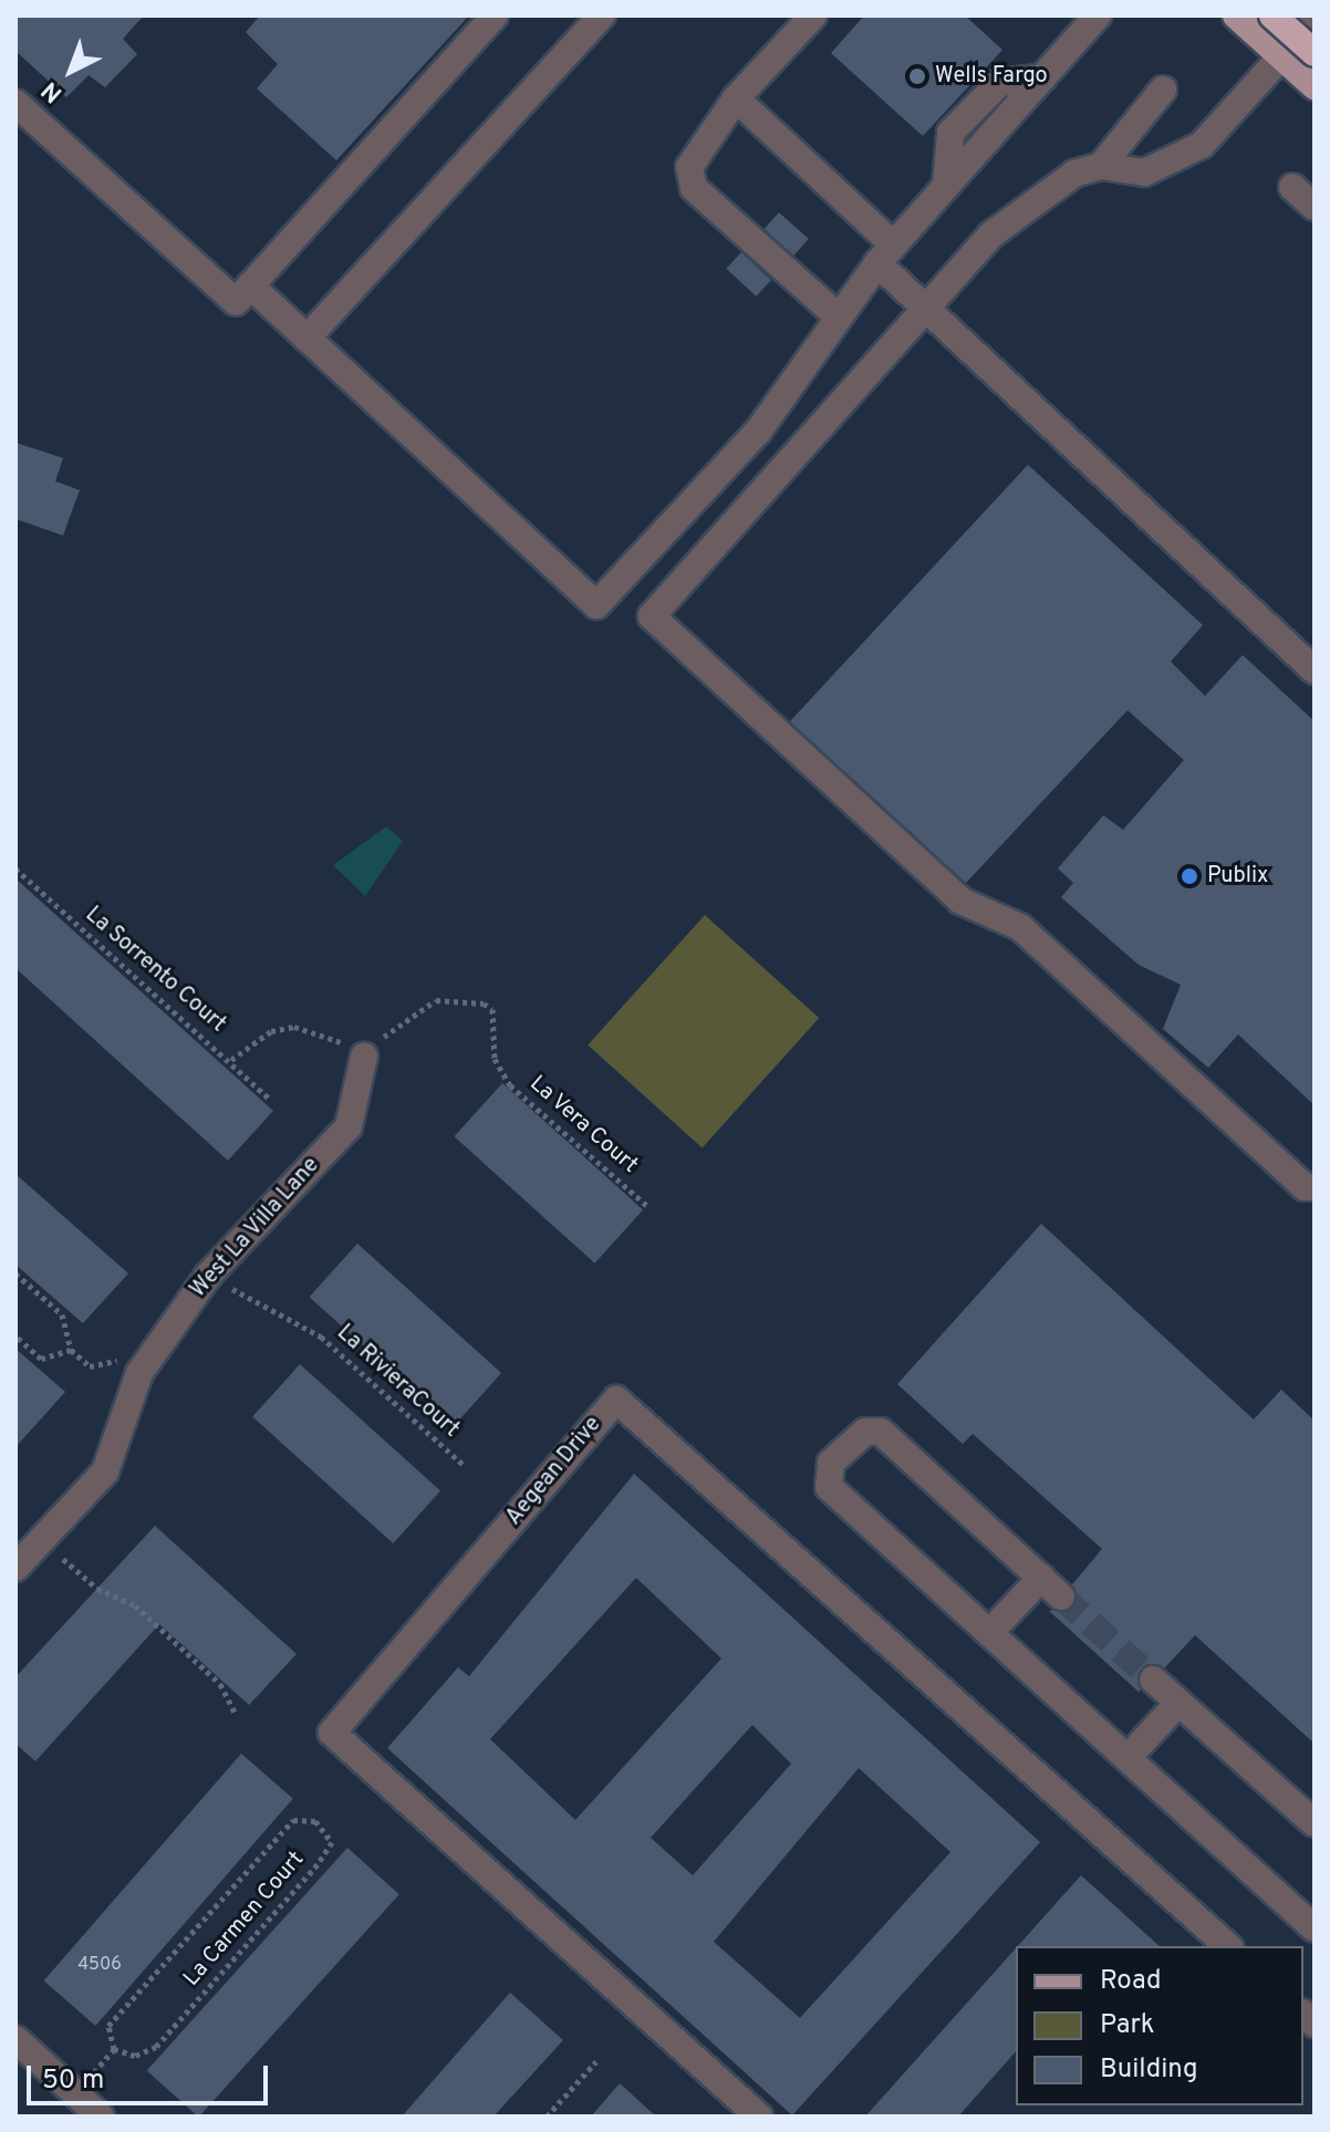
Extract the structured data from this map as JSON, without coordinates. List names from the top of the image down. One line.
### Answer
{"streets":{"street":["West La Villa Lane","Aegean Drive"],"path":["La Sorrento Court","La Vera Court","La RivieraCourt","La Carmen Court"]},"crossings":[["La Vera Court","West La Villa Lane"],["West La Villa Lane","La RivieraCourt"]],"places":["Wells Fargo","Publix"],"house_numbers":["4506"],"legend":["Road","Park","Building"],"scale_bar":"50 m","north":"bottom left"}
